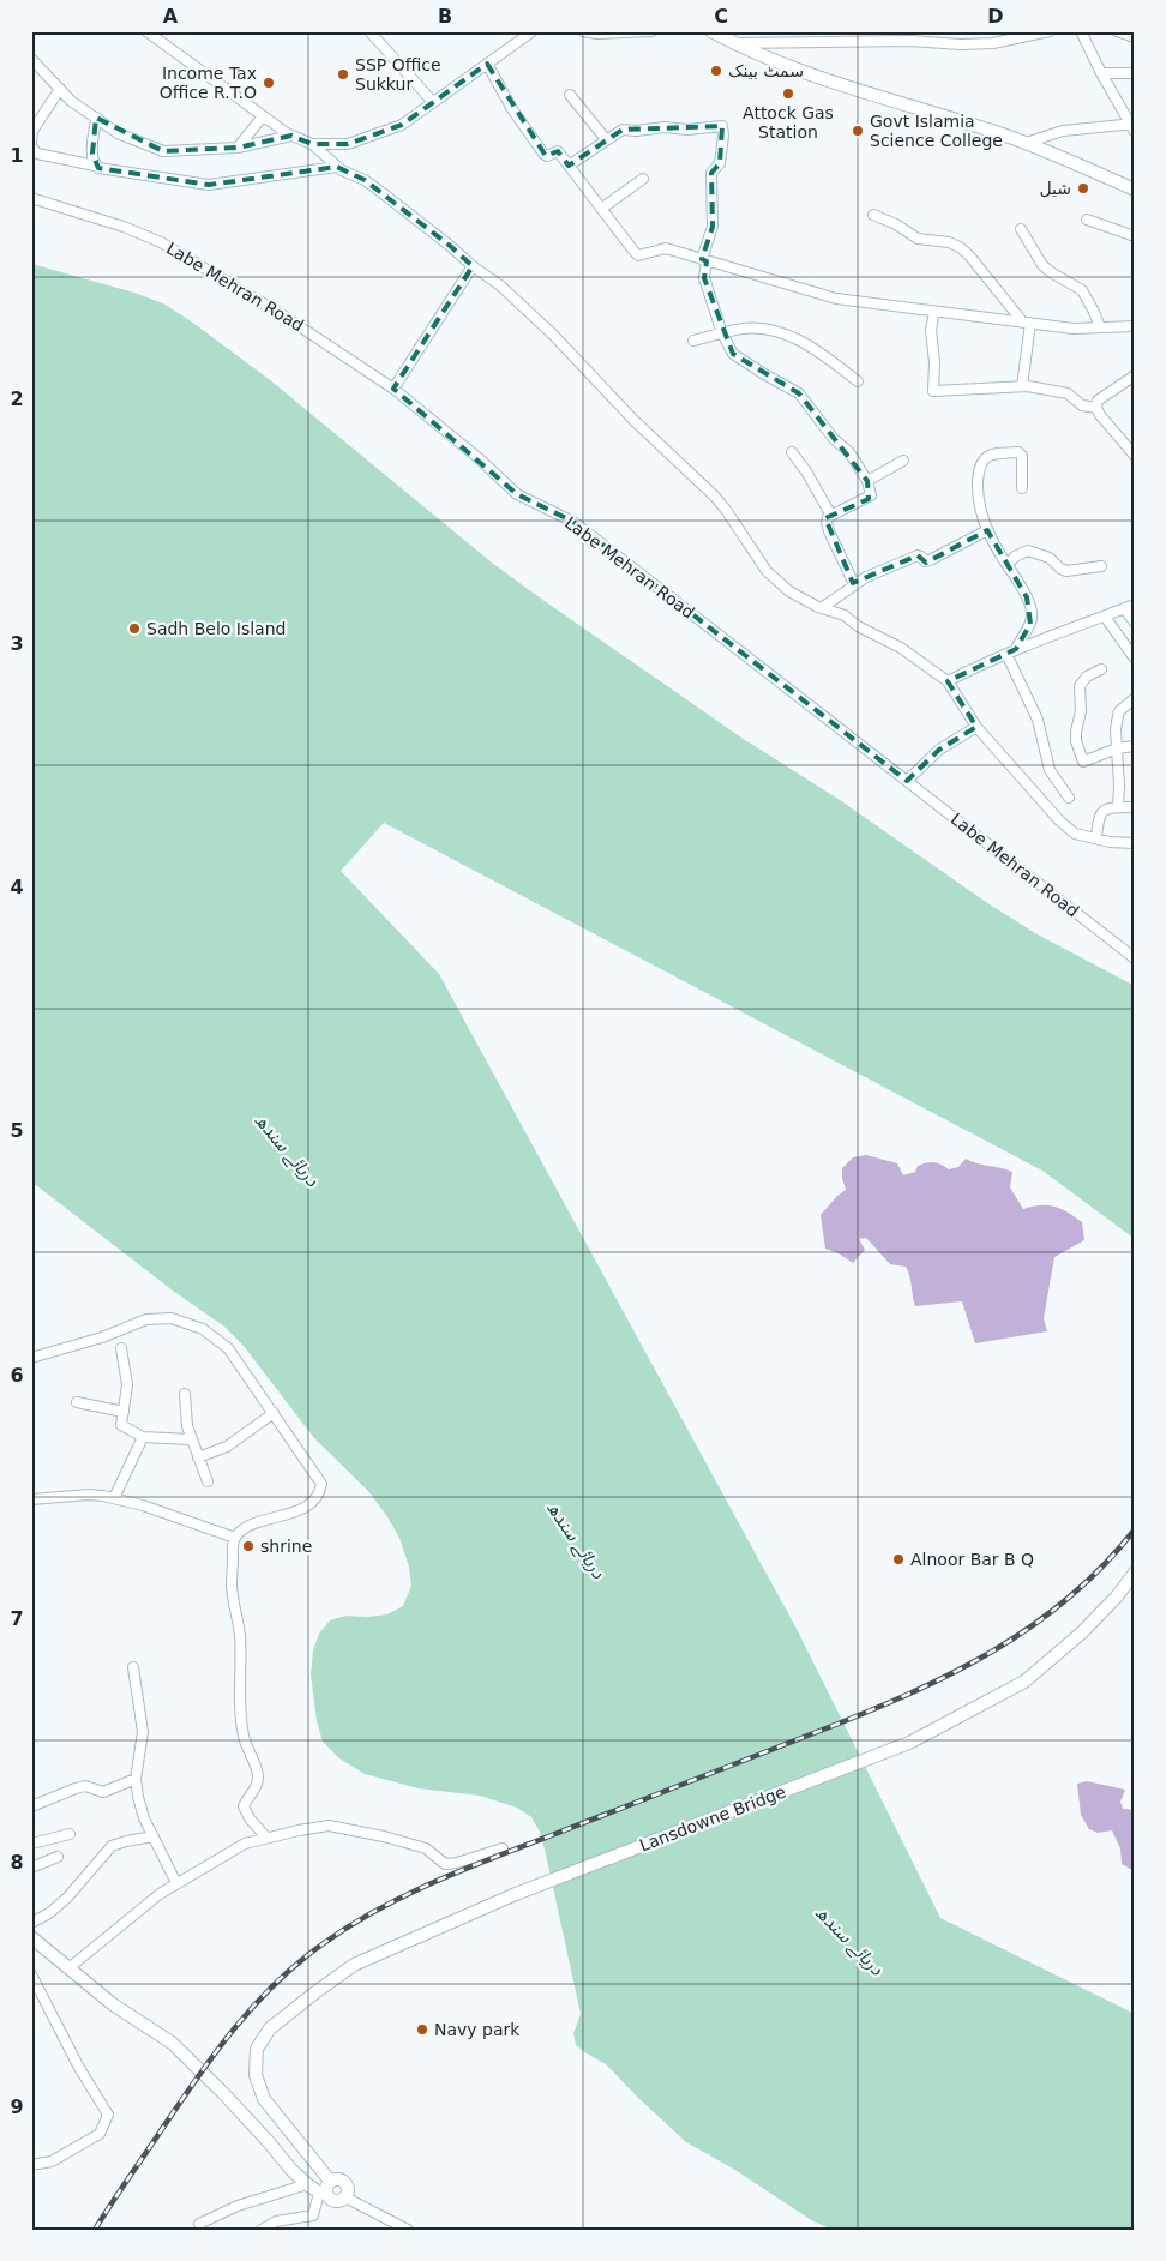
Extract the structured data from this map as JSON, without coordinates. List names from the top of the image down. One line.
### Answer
{"streets":{"main road":["Lansdowne Bridge"],"street":["Labe Mehran Road"]},"water":["دریائے سندھ"],"places":["سمٹ بینک","SSP Office Sukkur","Income Tax Office R.T.O","Attock Gas Station","Govt Islamia Science College","شیل","Sadh Belo Island","shrine","Alnoor Bar B Q","Navy park"],"grid":{"columns":["A","B","C","D"],"rows":["1","2","3","4","5","6","7","8","9"]}}
